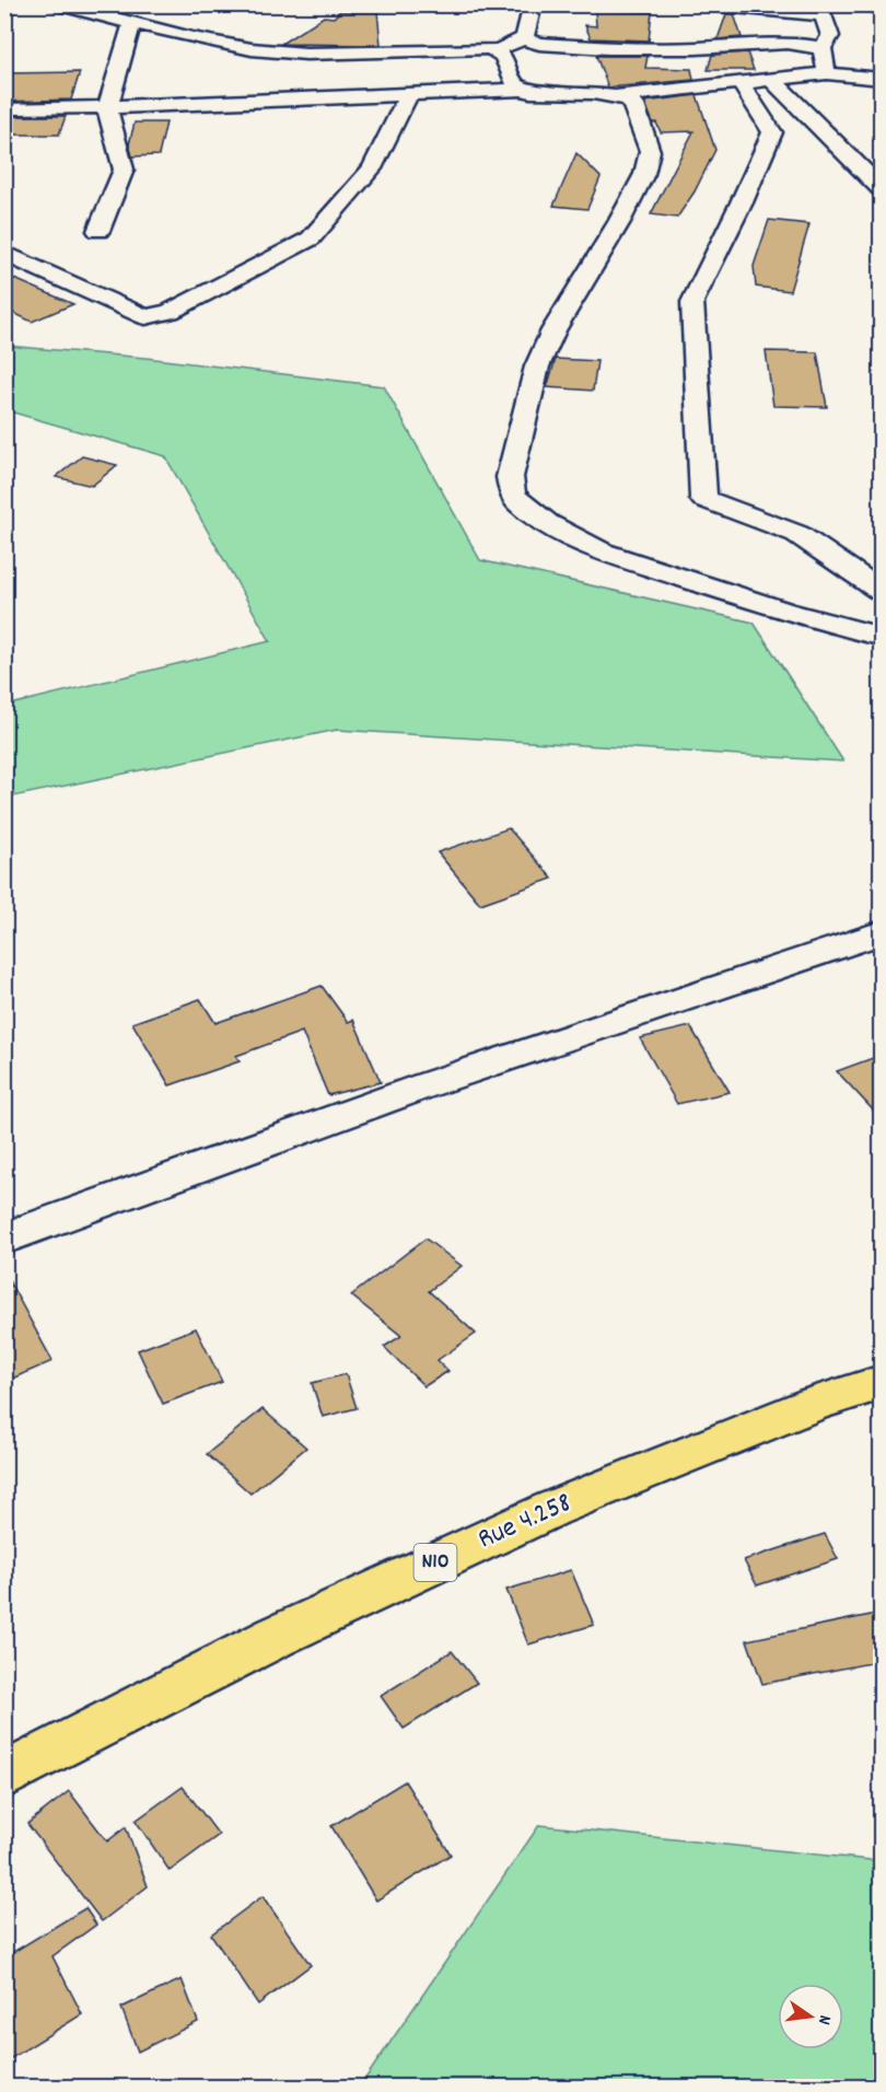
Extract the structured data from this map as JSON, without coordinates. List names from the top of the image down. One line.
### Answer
{"streets":{"highway":["Rue 4.258","N10"]},"north":"right"}
